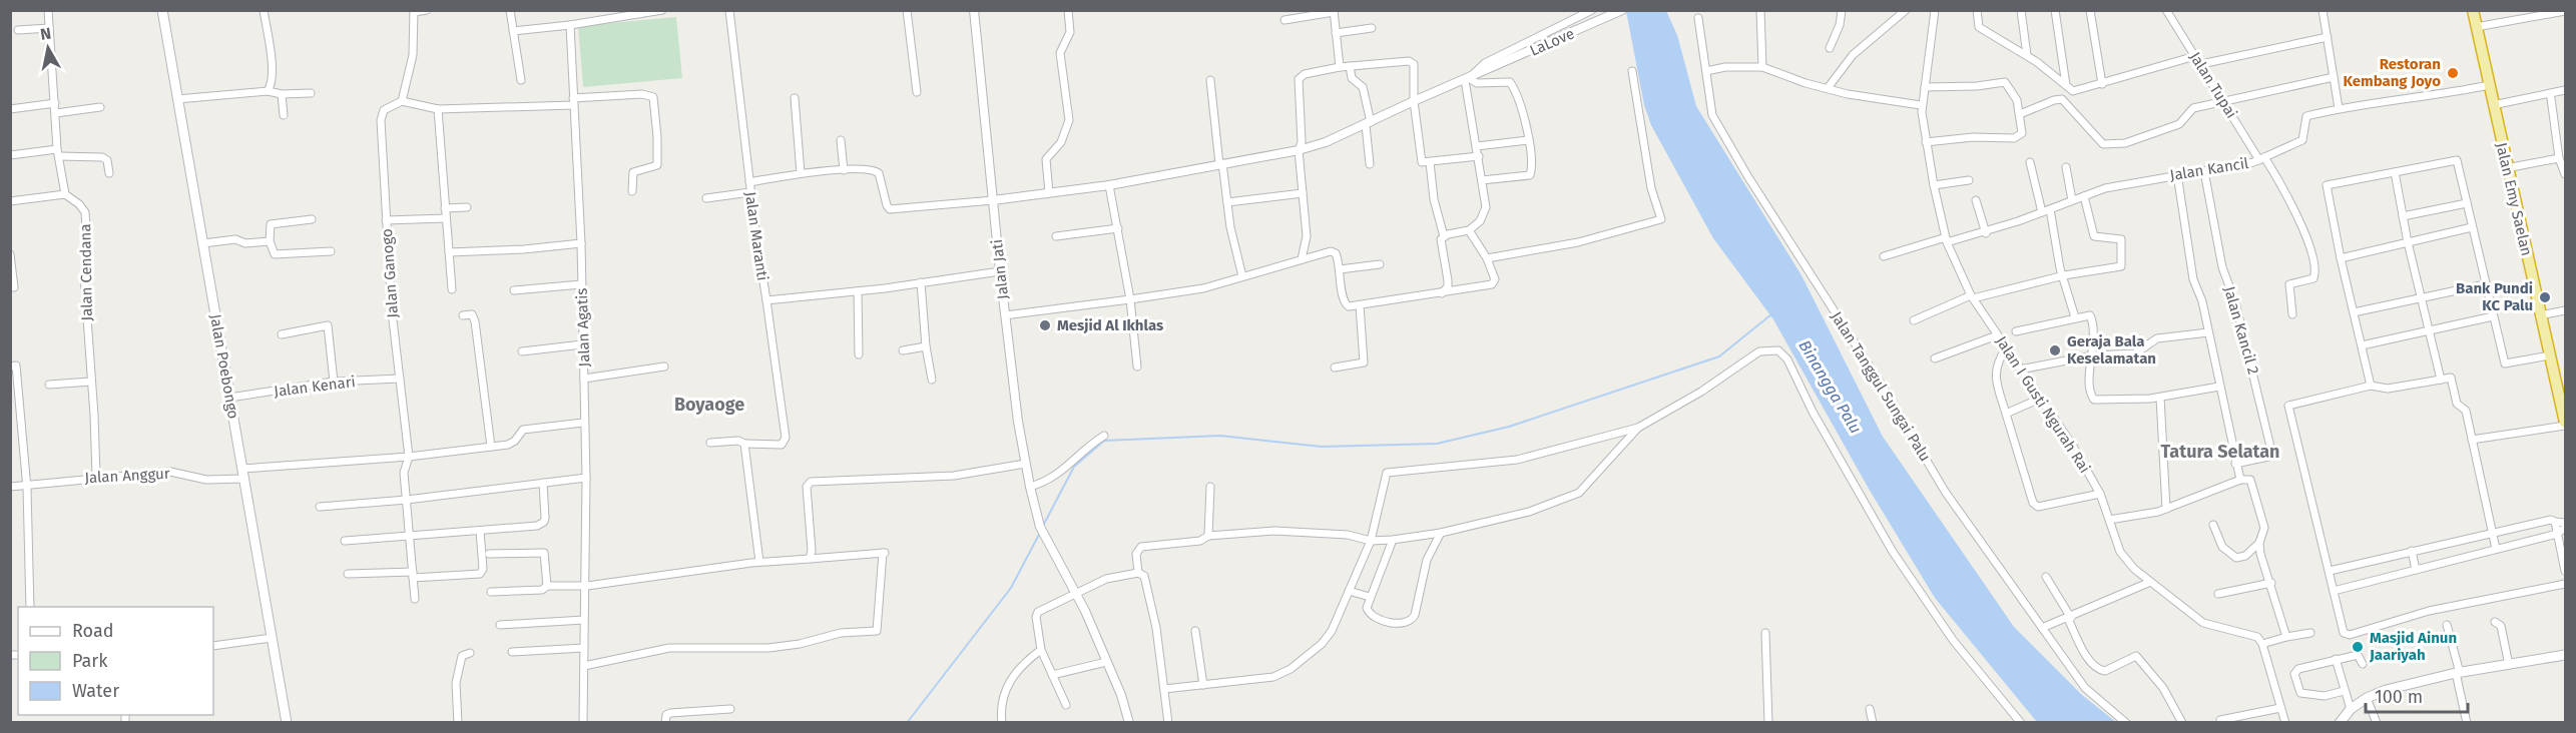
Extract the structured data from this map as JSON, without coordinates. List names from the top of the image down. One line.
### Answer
{"streets":{"highway":["Jalan Emy Saelan"],"main road":["Jalan Poebongo"],"street":["LaLove","Jalan Tupai","Jalan Kancil","Jalan Maranti","Jalan Jati","Jalan Cendana","Jalan Ganogo","Jalan Agatis","Jalan Kancil 2","Jalan Kenari","Jalan Tanggul Sungai Palu","Jalan I Gusti Ngurah Rai","Jalan Anggur"]},"crossings":[["LaLove","Jalan Jati"],["Jalan Tupai","Jalan Kancil"],["Jalan Kancil","Jalan Emy Saelan"],["Jalan Kancil","Jalan Kancil 2"],["Jalan Kancil","Jalan I Gusti Ngurah Rai"],["Jalan Maranti","Jalan Jati"],["Jalan Cendana","Jalan Anggur"],["Jalan Ganogo","Jalan Kenari"],["Jalan Ganogo","Jalan Anggur"],["Jalan Agatis","Jalan Anggur"],["Jalan Poebongo","Jalan Kenari"],["Jalan Poebongo","Jalan Anggur"]],"districts":["Boyaoge","Tatura Selatan"],"water":["Binangga Palu"],"places":["Restoran Kembang Joyo","Bank Pundi KC Palu","Mesjid Al Ikhlas","Geraja Bala Keselamatan","Masjid Ainun Jaariyah"],"legend":["Road","Park","Water"],"scale_bar":"100 m","north":"top"}
